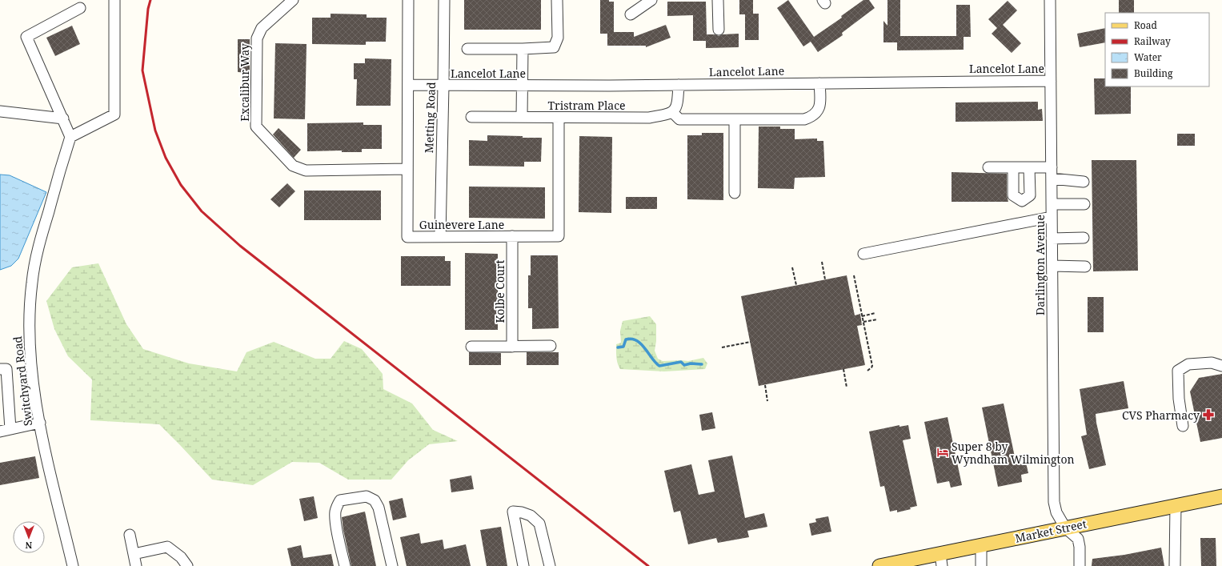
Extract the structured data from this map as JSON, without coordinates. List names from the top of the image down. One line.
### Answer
{"streets":{"main road":["Market Street"],"street":["Lancelot Lane","Excalibur Way","Tristram Place","Metting Road","Guinevere Lane","Darlington Avenue","Kolbe Court","Switchyard Road"]},"crossings":[["Lancelot Lane","Metting Road"],["Lancelot Lane","Guinevere Lane"],["Lancelot Lane","Darlington Avenue"],["Excalibur Way","Guinevere Lane"],["Tristram Place","Guinevere Lane"],["Metting Road","Guinevere Lane"],["Guinevere Lane","Kolbe Court"],["Darlington Avenue","Market Street"]],"places":{"pharmacy":["CVS Pharmacy"],"hotel":["Super 8 by Wyndham Wilmington"]},"legend":["Road","Railway","Water","Building"],"north":"bottom"}
